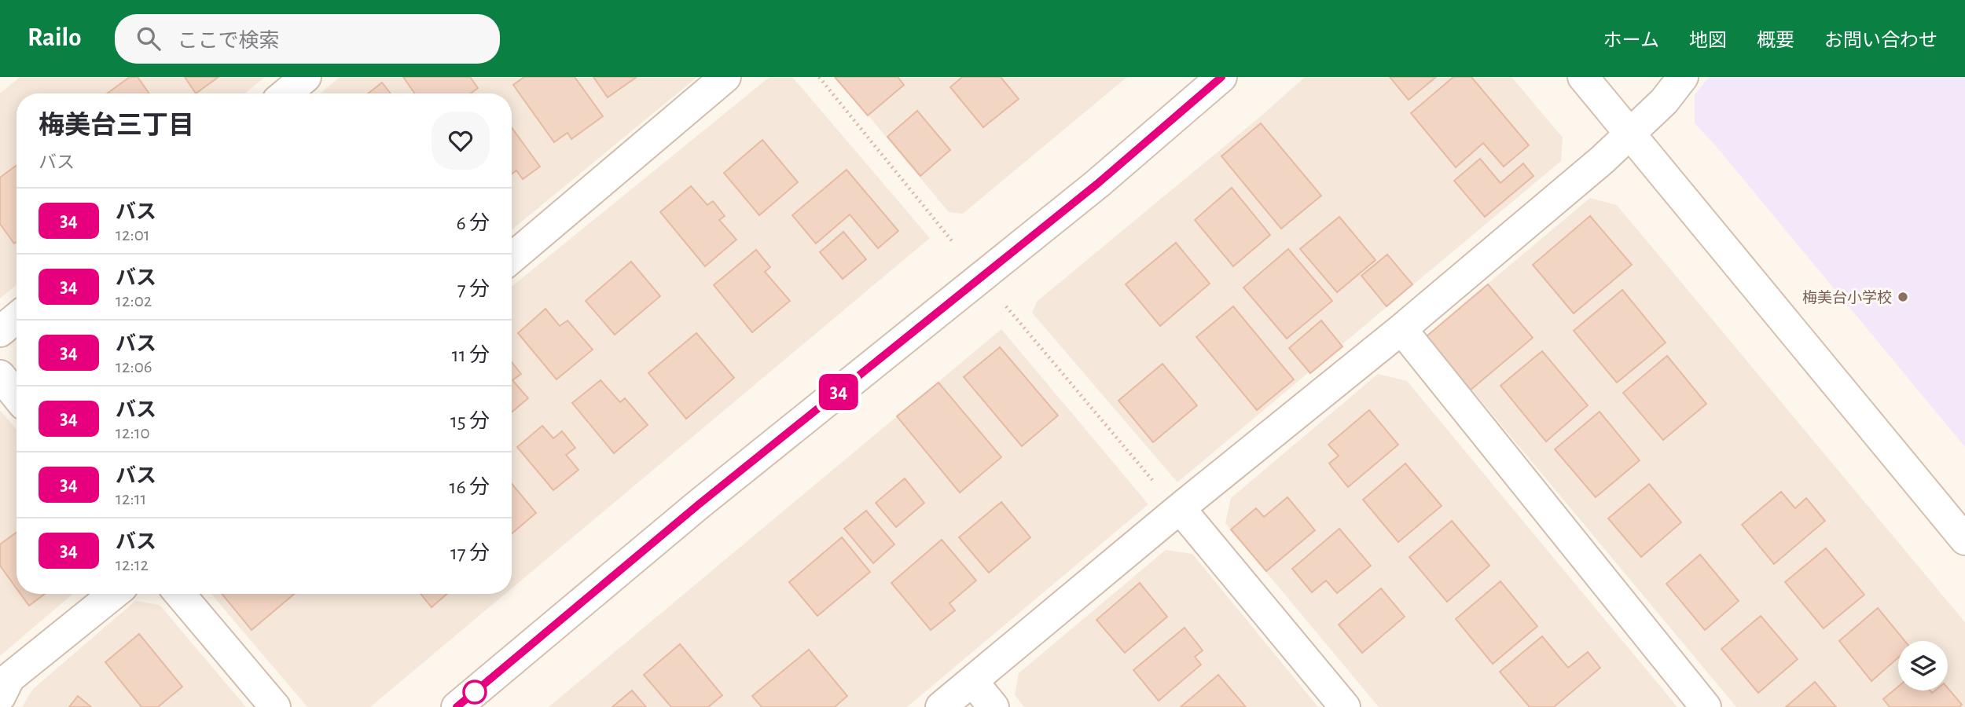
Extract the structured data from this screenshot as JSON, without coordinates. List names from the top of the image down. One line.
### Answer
{"places":["梅美台小学校"],"lines":["bus line 34"],"page":{"header":"Railo","search":"ここで検索","nav":["ホーム","地図","概要","お問い合わせ"],"on_map":"34","heading":["梅美台三丁目","バス"],"list":[{"mark":"34","name":"バス","note":"12:01","value":"6 分"},{"mark":"34","name":"バス","note":"12:02","value":"7 分"},{"mark":"34","name":"バス","note":"12:06","value":"11 分"},{"mark":"34","name":"バス","note":"12:10","value":"15 分"},{"mark":"34","name":"バス","note":"12:11","value":"16 分"},{"mark":"34","name":"バス","note":"12:12","value":"17 分"}]}}
